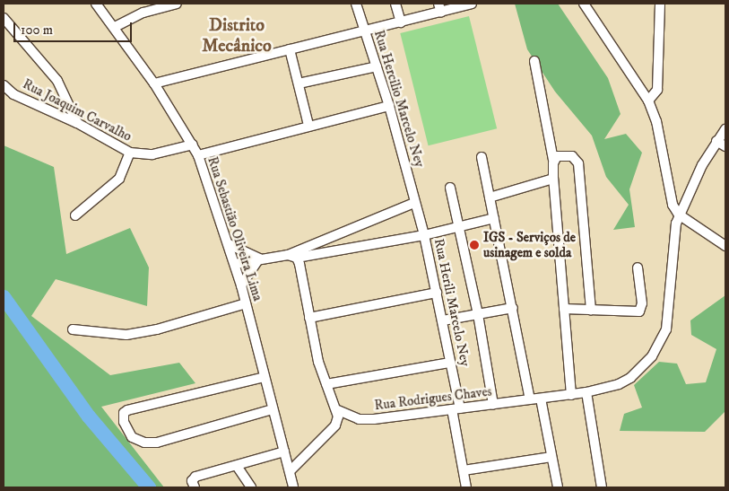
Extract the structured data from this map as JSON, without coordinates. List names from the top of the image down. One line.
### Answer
{"streets":{"street":["Rua Hercilio Marcelo Ney","Rua Joaquim Carvalho","Rua Sebastião Oliveira Lima","Rua Herili Marcelo Ney","Rua Rodrigues Chaves"]},"crossings":[["Rua Hercilio Marcelo Ney","Rua Herili Marcelo Ney"],["Rua Joaquim Carvalho","Rua Sebastião Oliveira Lima"],["Rua Herili Marcelo Ney","Rua Rodrigues Chaves"]],"districts":["Distrito Mecânico"],"places":["IGS - Serviços de usinagem e solda"],"scale_bar":"100 m"}
